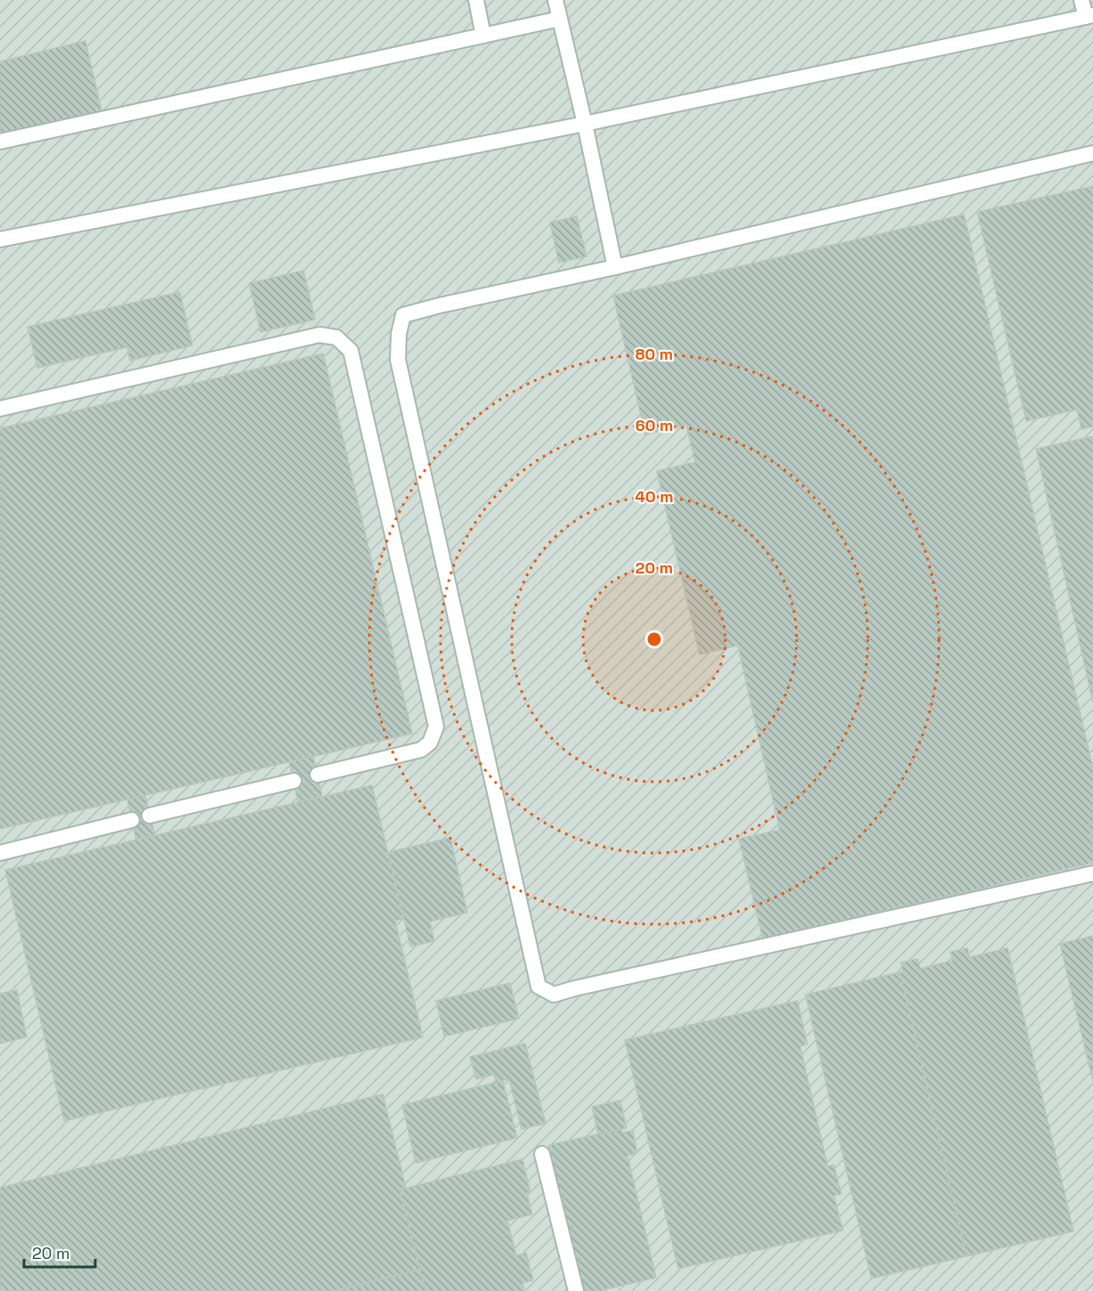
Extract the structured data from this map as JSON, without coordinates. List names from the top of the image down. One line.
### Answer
{"scale_bar":"20 m","rings":["80 m","60 m","40 m","20 m"]}
